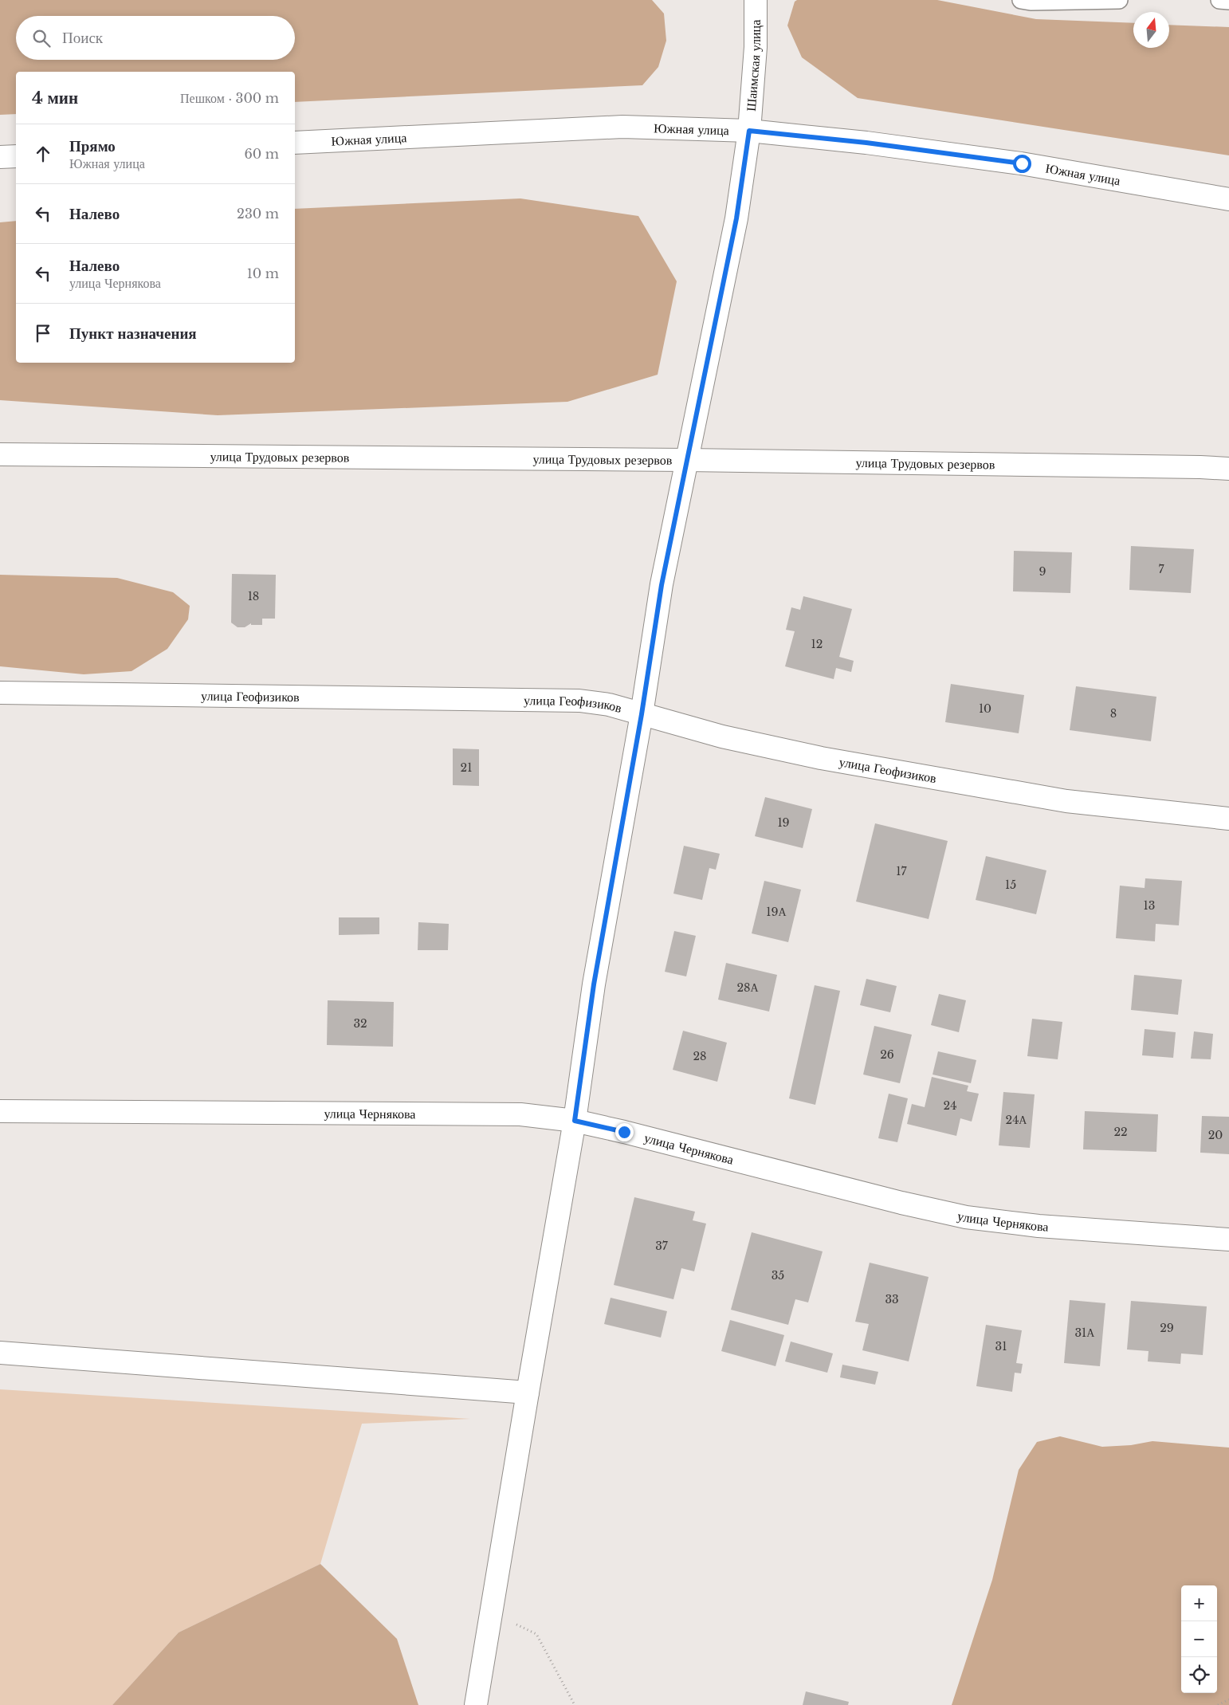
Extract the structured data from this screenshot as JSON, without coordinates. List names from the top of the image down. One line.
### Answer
{"streets":{"street":["Шаимская улица","Южная улица","улица Трудовых резервов","улица Геофизиков","улица Чернякова"]},"crossings":[["Шаимская улица","Южная улица"],["Шаимская улица","улица Трудовых резервов"],["Шаимская улица","улица Геофизиков"],["Шаимская улица","улица Чернякова"]],"house_numbers":["7","9","18","12","10","8","21","19","17","15","13","19А","28А","32","26","28","24","24А","22","20","37","35","33","29","31А","31"],"north":"top","page":{"search":"Поиск","heading":["4 мин","Пешком · 300 m"],"list":[["Прямо","Южная улица","60 m"],["Налево","230 m"],["Налево","улица Чернякова","10 m"],"Пункт назначения"],"map_buttons":["+","−"]}}
